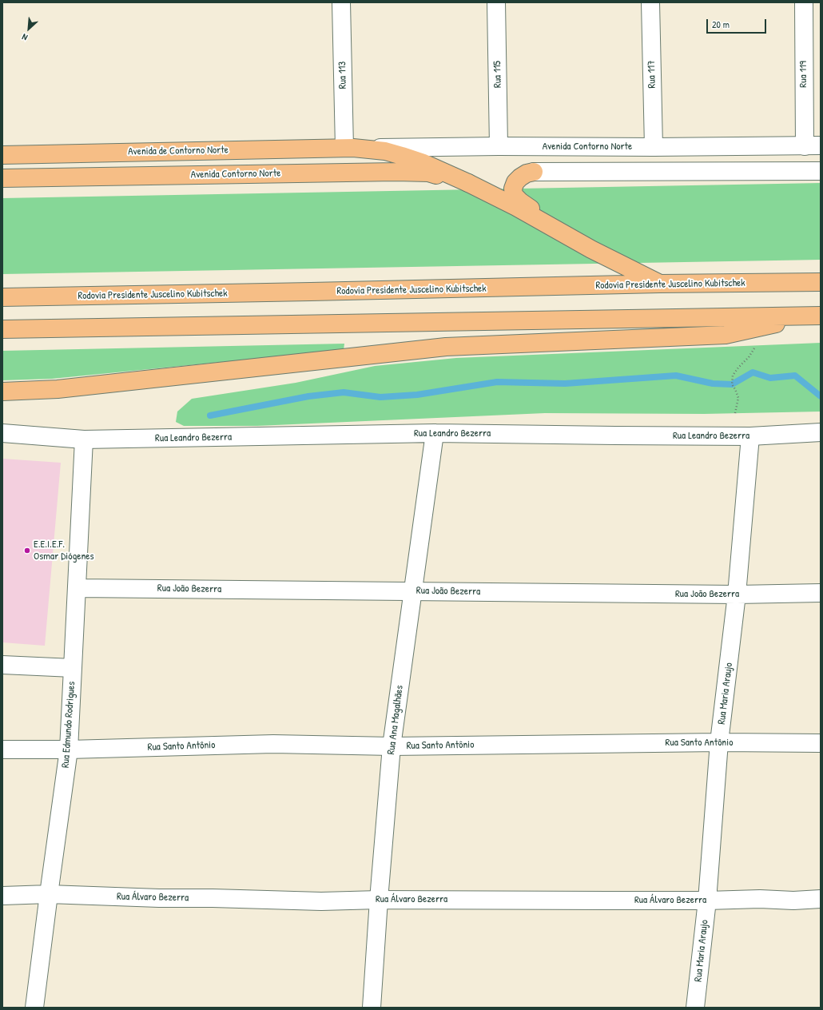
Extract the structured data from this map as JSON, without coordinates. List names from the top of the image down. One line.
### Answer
{"streets":{"main road":["Avenida Contorno Norte","Avenida de Contorno Norte","Rodovia Presidente Juscelino Kubitschek"],"street":["Rua 115","Rua 117","Rua 119","Rua 113","Rua Leandro Bezerra","Rua João Bezerra","Rua Maria Araujo","Rua Ana Magalhães","Rua Edmundo Rodrigues","Rua Santo Antônio","Rua Álvaro Bezerra"]},"crossings":[["Rua 115","Avenida Contorno Norte"],["Rua 117","Avenida Contorno Norte"],["Rua 119","Avenida Contorno Norte"],["Rua 113","Avenida Contorno Norte"],["Rua 113","Avenida de Contorno Norte"],["Avenida Contorno Norte","Avenida de Contorno Norte"],["Rua Leandro Bezerra","Rua Maria Araujo"],["Rua Leandro Bezerra","Rua Ana Magalhães"],["Rua Leandro Bezerra","Rua Edmundo Rodrigues"],["Rua João Bezerra","Rua Maria Araujo"],["Rua João Bezerra","Rua Ana Magalhães"],["Rua João Bezerra","Rua Edmundo Rodrigues"],["Rua Maria Araujo","Rua Santo Antônio"],["Rua Maria Araujo","Rua Álvaro Bezerra"],["Rua Ana Magalhães","Rua Santo Antônio"],["Rua Ana Magalhães","Rua Álvaro Bezerra"],["Rua Edmundo Rodrigues","Rua Santo Antônio"],["Rua Edmundo Rodrigues","Rua Álvaro Bezerra"]],"places":["E.E.I.E.F. Osmar Diógenes"],"scale_bar":"20 m","north":"bottom left"}
